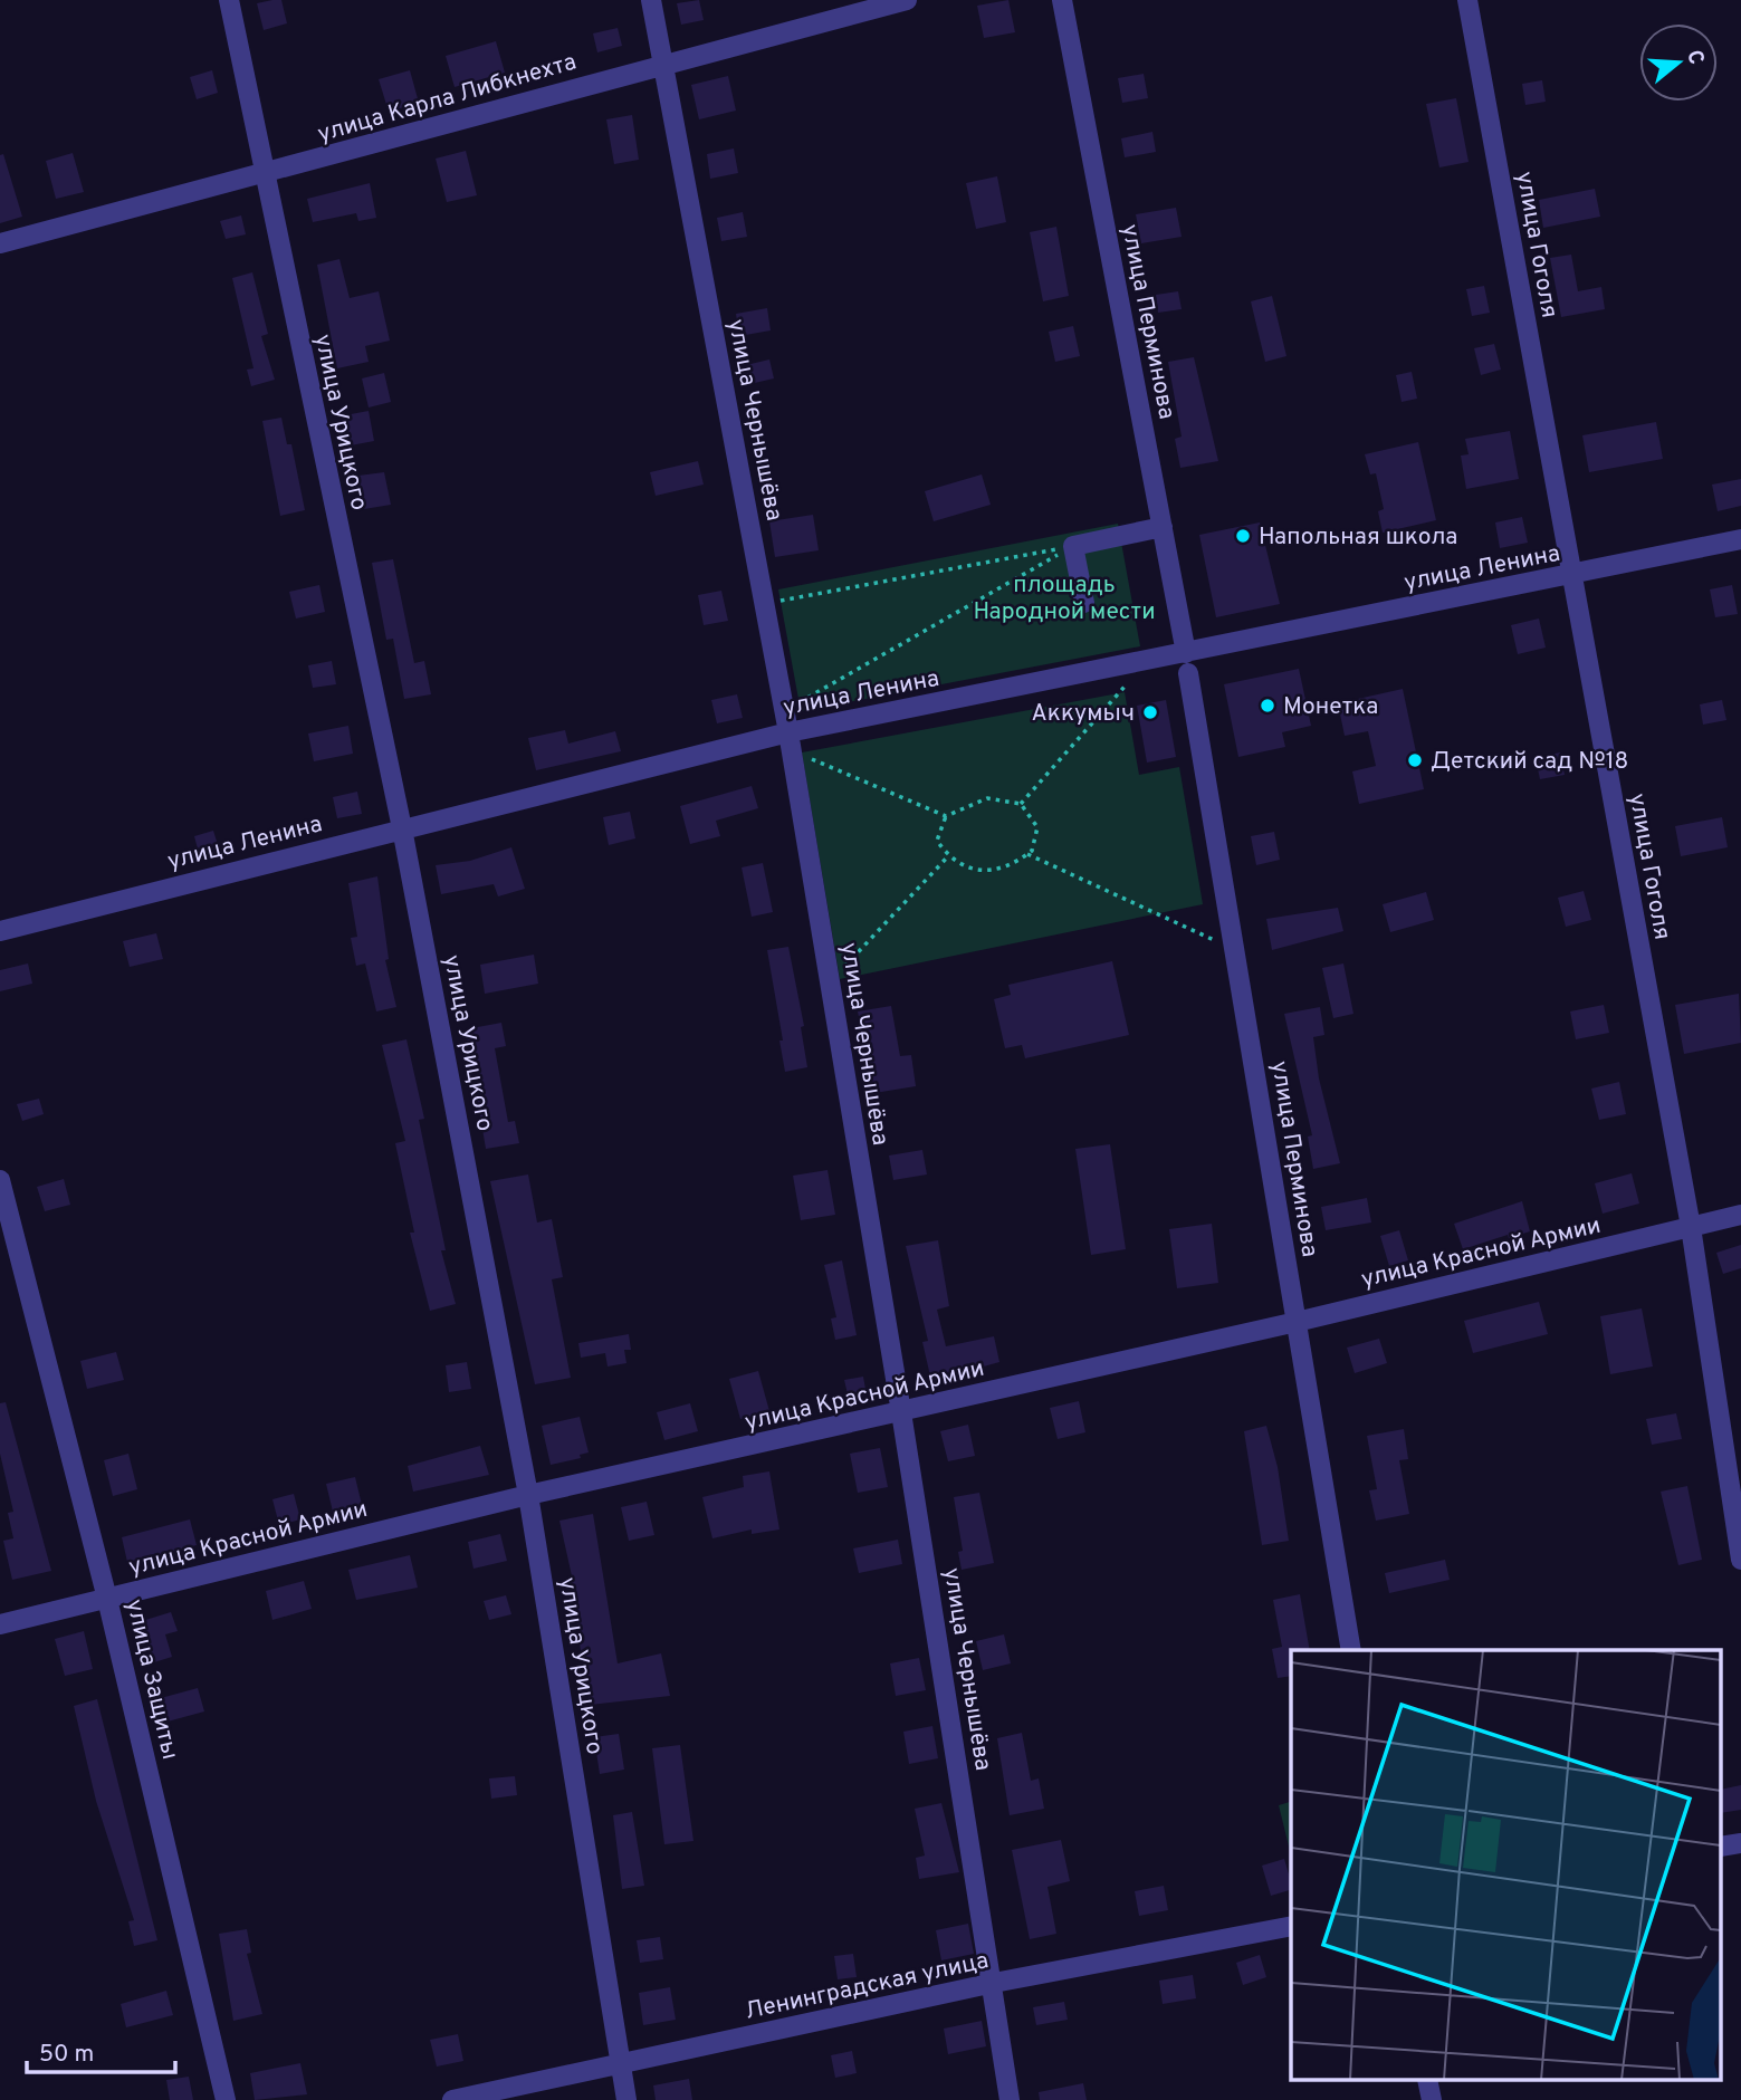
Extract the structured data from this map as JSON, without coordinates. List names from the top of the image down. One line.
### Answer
{"streets":{"street":["улица Карла Либкнехта","улица Гоголя","улица Перминова","улица Чернышёва","улица Урицкого","улица Ленина","улица Красной Армии","улица Защиты","Ленинградская улица"]},"crossings":[["улица Карла Либкнехта","улица Чернышёва"],["улица Карла Либкнехта","улица Урицкого"],["улица Гоголя","улица Ленина"],["улица Гоголя","улица Красной Армии"],["улица Перминова","улица Ленина"],["улица Перминова","улица Красной Армии"],["улица Чернышёва","улица Ленина"],["улица Чернышёва","улица Красной Армии"],["улица Чернышёва","Ленинградская улица"],["улица Урицкого","улица Ленина"],["улица Урицкого","улица Красной Армии"],["улица Урицкого","Ленинградская улица"],["улица Красной Армии","улица Защиты"]],"parks":["площадь Народной мести"],"places":["Напольная школа","Монетка","Аккумыч","Детский сад №18"],"scale_bar":"50 m","north":"right"}
